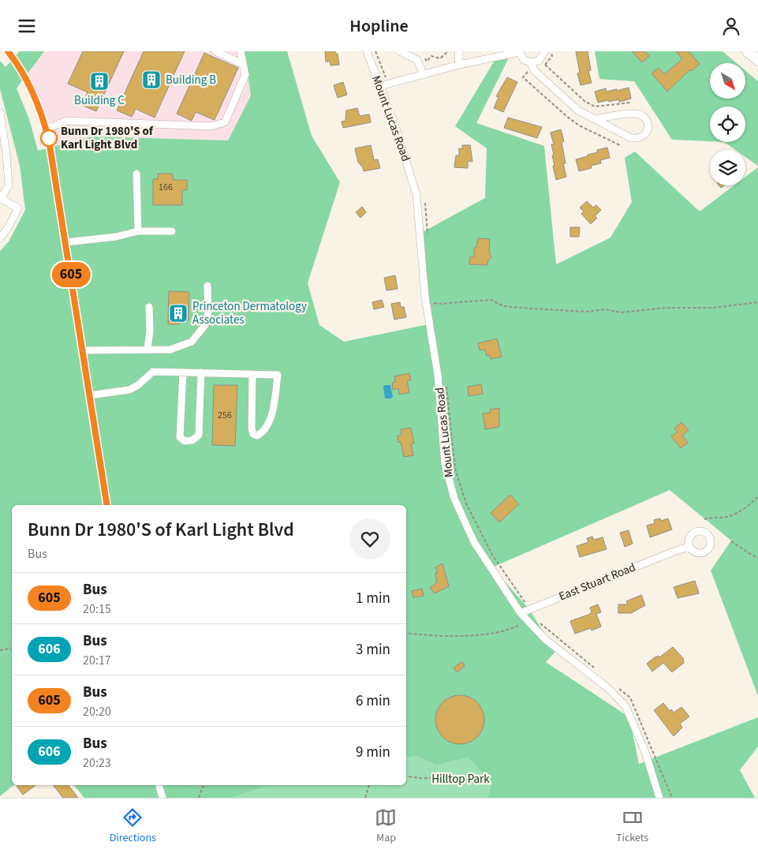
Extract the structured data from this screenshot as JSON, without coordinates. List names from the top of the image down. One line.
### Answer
{"streets":{"street":["Mount Lucas Road","East Stuart Road"]},"crossings":[["Mount Lucas Road","East Stuart Road"]],"parks":["Hilltop Park"],"places":{"building":["Building B","Building C","Princeton Dermatology Associates"],"other":["Bunn Dr 1980'S of Karl Light Blvd"]},"lines":["bus line 605"],"house_numbers":["166","256"],"north":"bottom right","page":{"header":"Hopline","on_map":"605","heading":["Bunn Dr 1980'S of Karl Light Blvd","Bus"],"list":[{"mark":"605","name":"Bus","note":"20:15","value":"1 min"},{"mark":"606","name":"Bus","note":"20:17","value":"3 min"},{"mark":"605","name":"Bus","note":"20:20","value":"6 min"},{"mark":"606","name":"Bus","note":"20:23","value":"9 min"}],"tabs":["Directions","Map","Tickets"]}}
